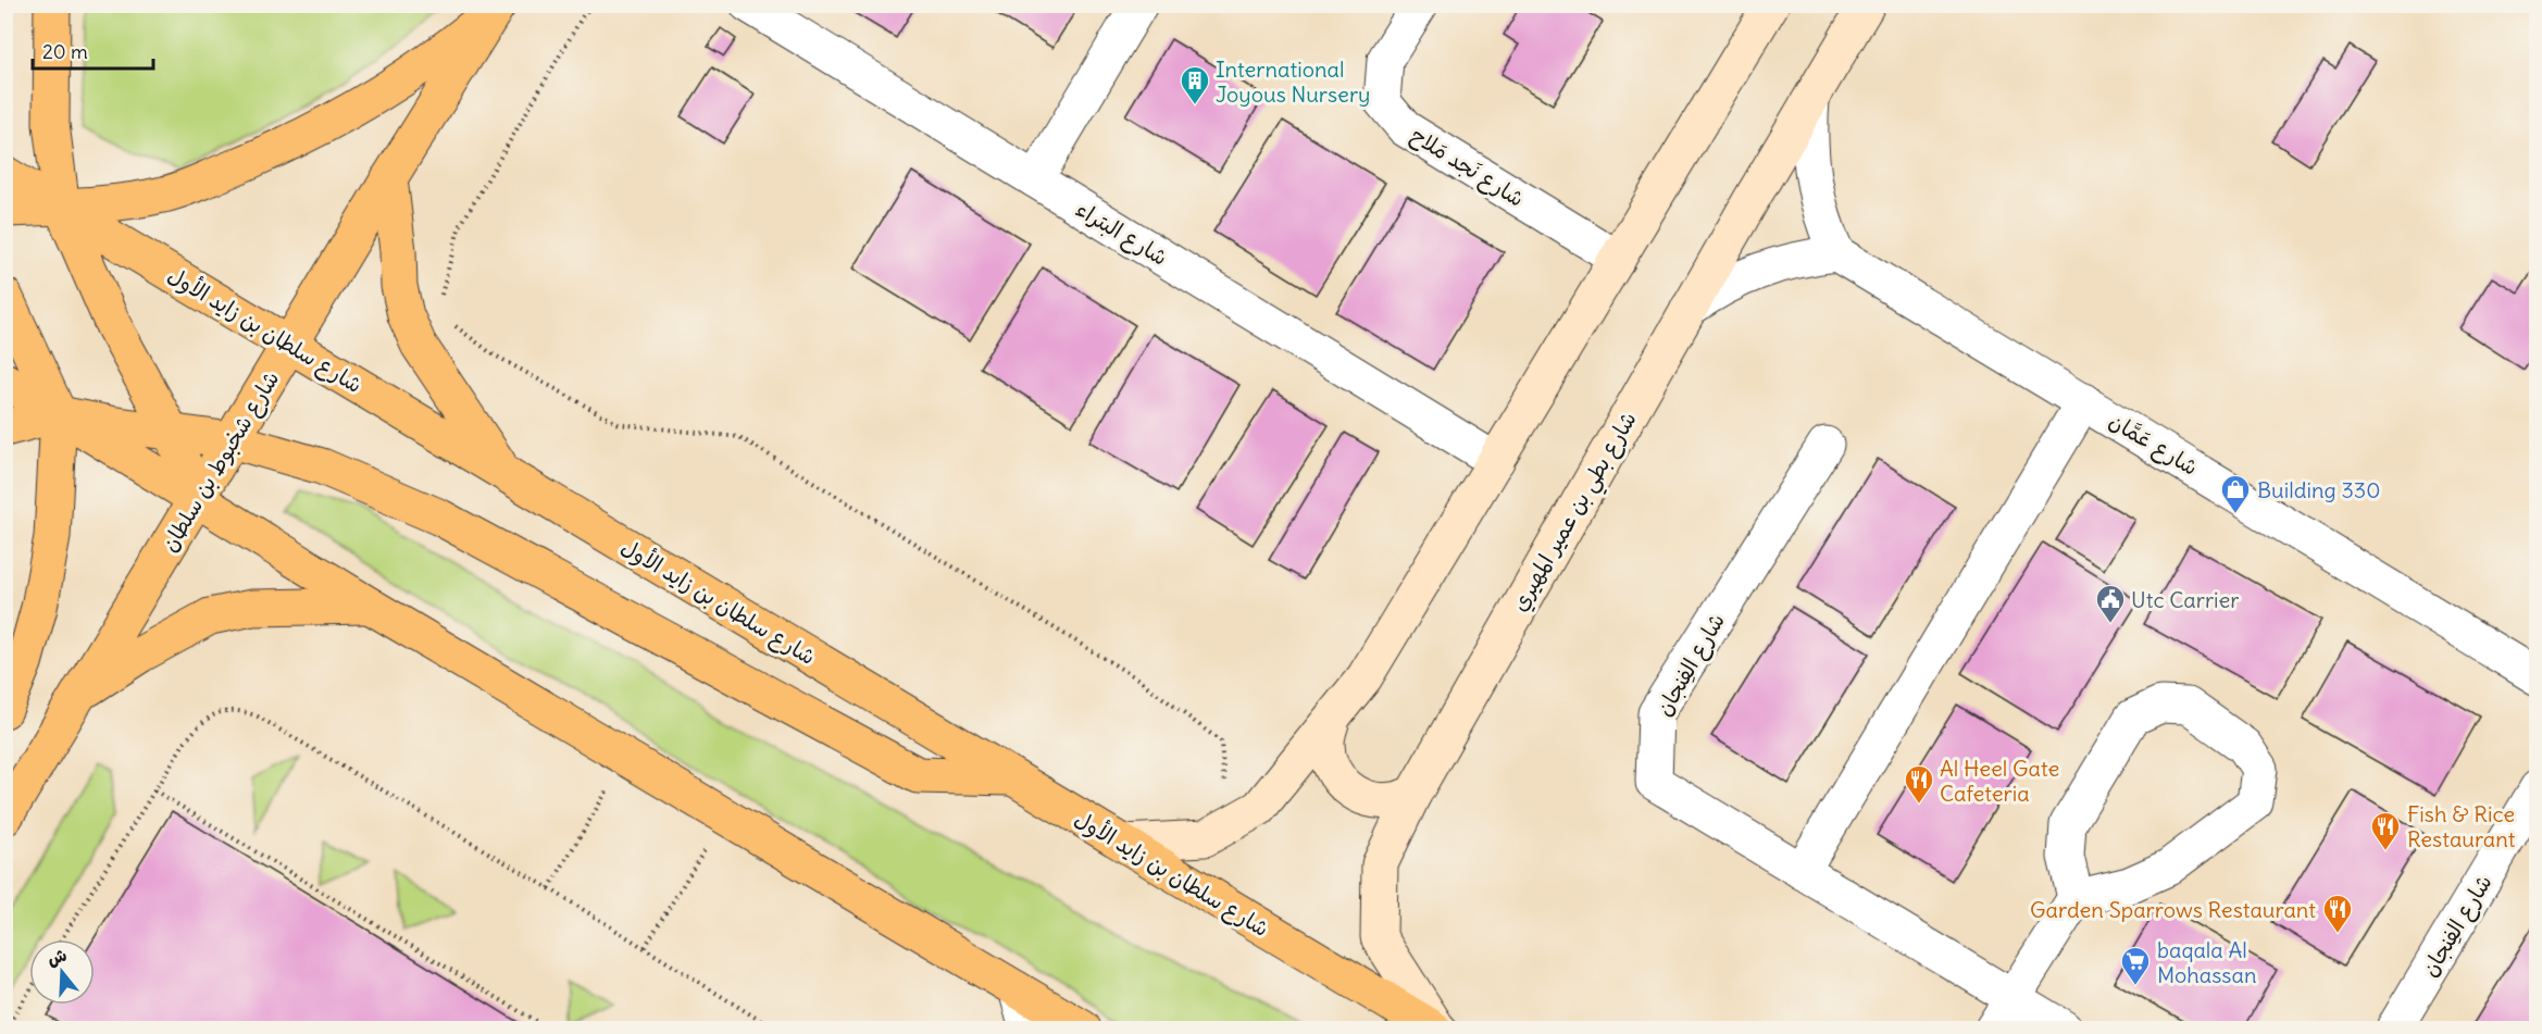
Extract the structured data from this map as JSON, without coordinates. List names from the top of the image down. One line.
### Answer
{"streets":{"main road":["شارع سلطان بن زايد الأول","شارع شخبوط بن سلطان"],"street":["شارع نَجد مَلاح","شارع البتراء","شارع عَمَّان","شارع بطي بن عمير المهيري","شارع الفِنجان"]},"crossings":[["شارع سلطان بن زايد الأول","شارع شخبوط بن سلطان"]],"places":{"building":["International Joyous Nursery"],"shop":["Building 330"],"public building":["Utc Carrier"],"restaurant":["Al Heel Gate Cafeteria","Fish & Rice Restaurant","Garden Sparrows Restaurant"],"supermarket":["baqala Al Mohassan"]},"scale_bar":"20 m","north":"top"}
